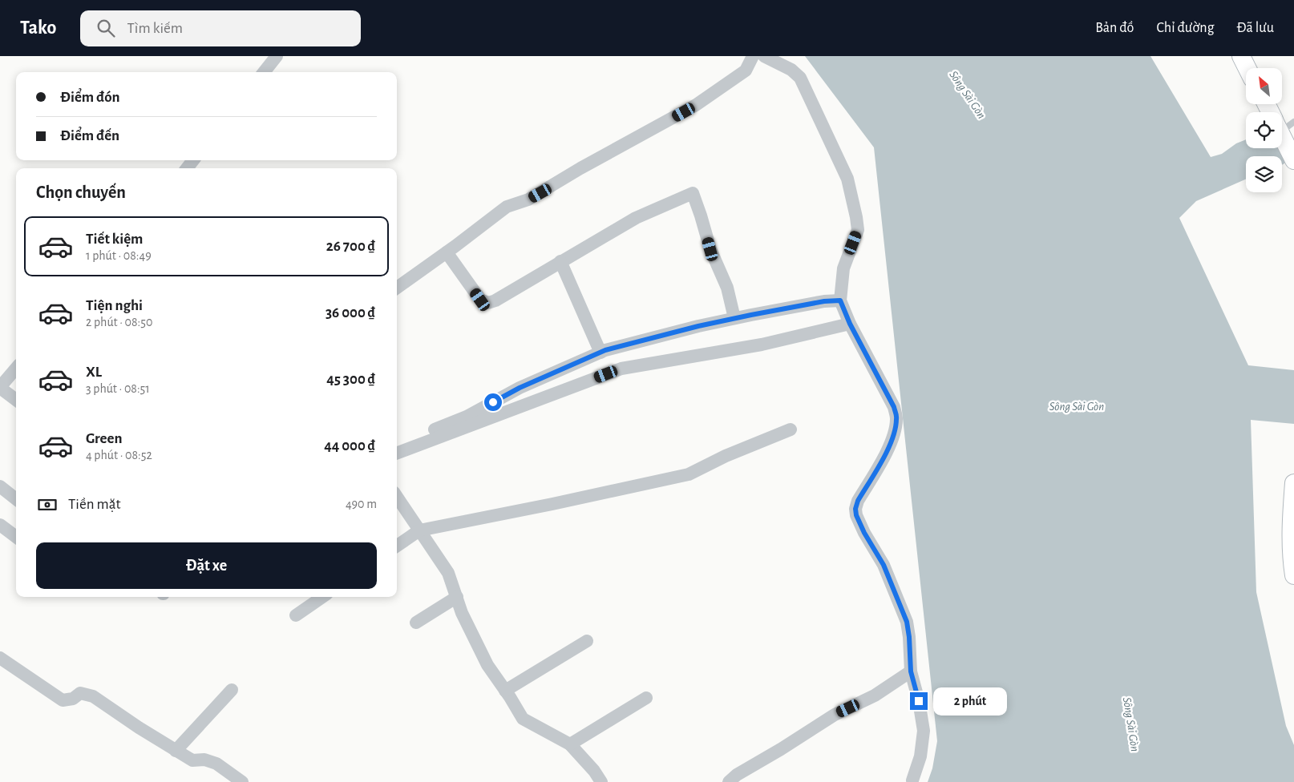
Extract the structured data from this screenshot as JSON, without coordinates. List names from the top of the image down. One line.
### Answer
{"water":["Sông Sài Gòn"],"north":"top left","page":{"header":"Tako","search":"Tìm kiếm","nav":["Bản đồ","Chỉ đường","Đã lưu"],"banner":["Điểm đón","Điểm đến"],"heading":"Chọn chuyến","list":[{"name":"Tiết kiệm","note":"1 phút · 08:49","value":"26 700 ₫"},{"name":"Tiện nghi","note":"2 phút · 08:50","value":"36 000 ₫"},{"name":"XL","note":"3 phút · 08:51","value":"45 300 ₫"},{"name":"Green","note":"4 phút · 08:52","value":"44 000 ₫"}],"pay":["Tiền mặt","490 m"],"buttons":"Đặt xe","bubble":"2 phút"}}
